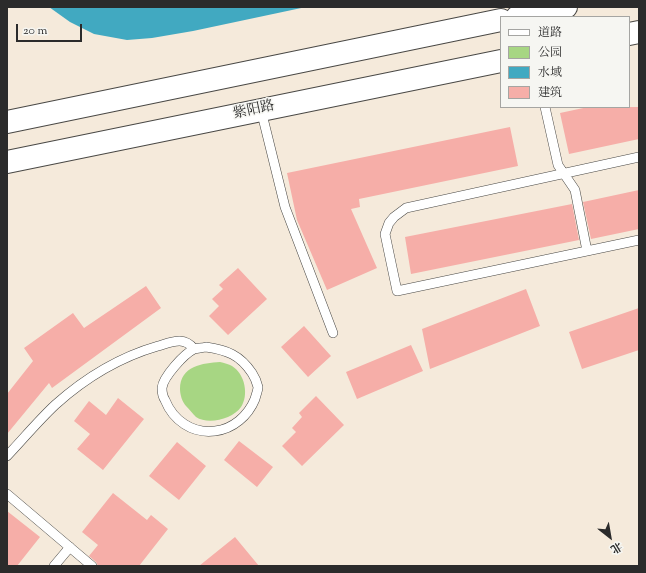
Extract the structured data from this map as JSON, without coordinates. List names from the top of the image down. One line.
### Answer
{"streets":{"main road":["紫阳路"]},"legend":["道路","公园","水域","建筑"],"scale_bar":"20 m","north":"bottom right"}
